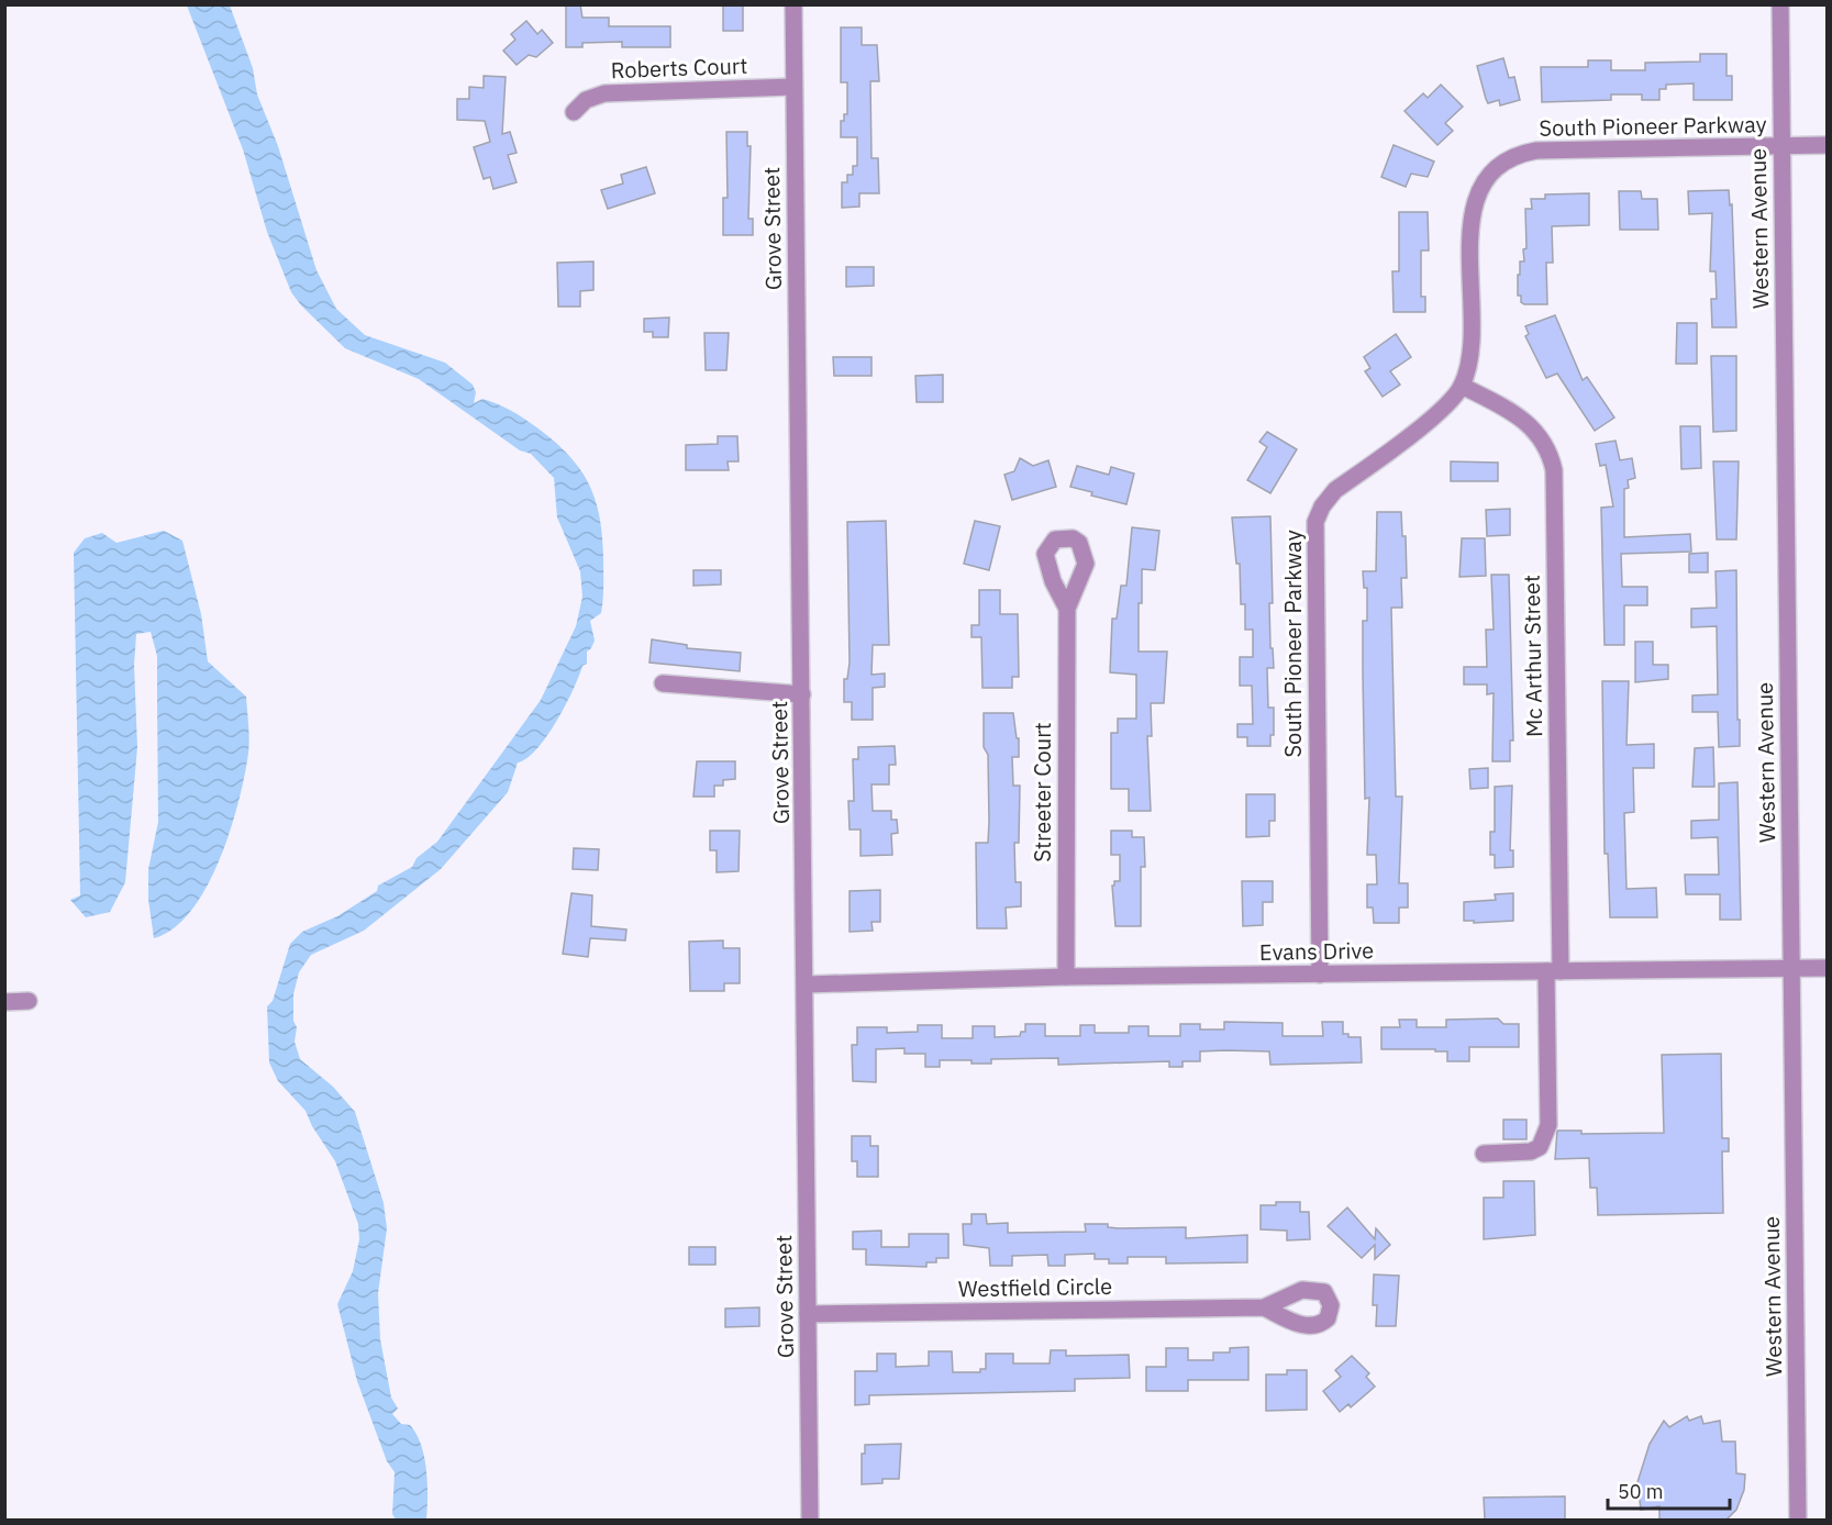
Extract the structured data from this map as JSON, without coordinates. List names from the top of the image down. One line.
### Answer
{"streets":{"street":["Roberts Court","South Pioneer Parkway","Grove Street","Western Avenue","Mc Arthur Street","Streeter Court","Evans Drive","Westfield Circle"]},"crossings":[["Roberts Court","Grove Street"],["South Pioneer Parkway","Western Avenue"],["South Pioneer Parkway","Mc Arthur Street"],["South Pioneer Parkway","Evans Drive"],["Grove Street","Evans Drive"],["Grove Street","Westfield Circle"],["Western Avenue","Evans Drive"],["Mc Arthur Street","Evans Drive"],["Streeter Court","Evans Drive"]],"scale_bar":"50 m"}
